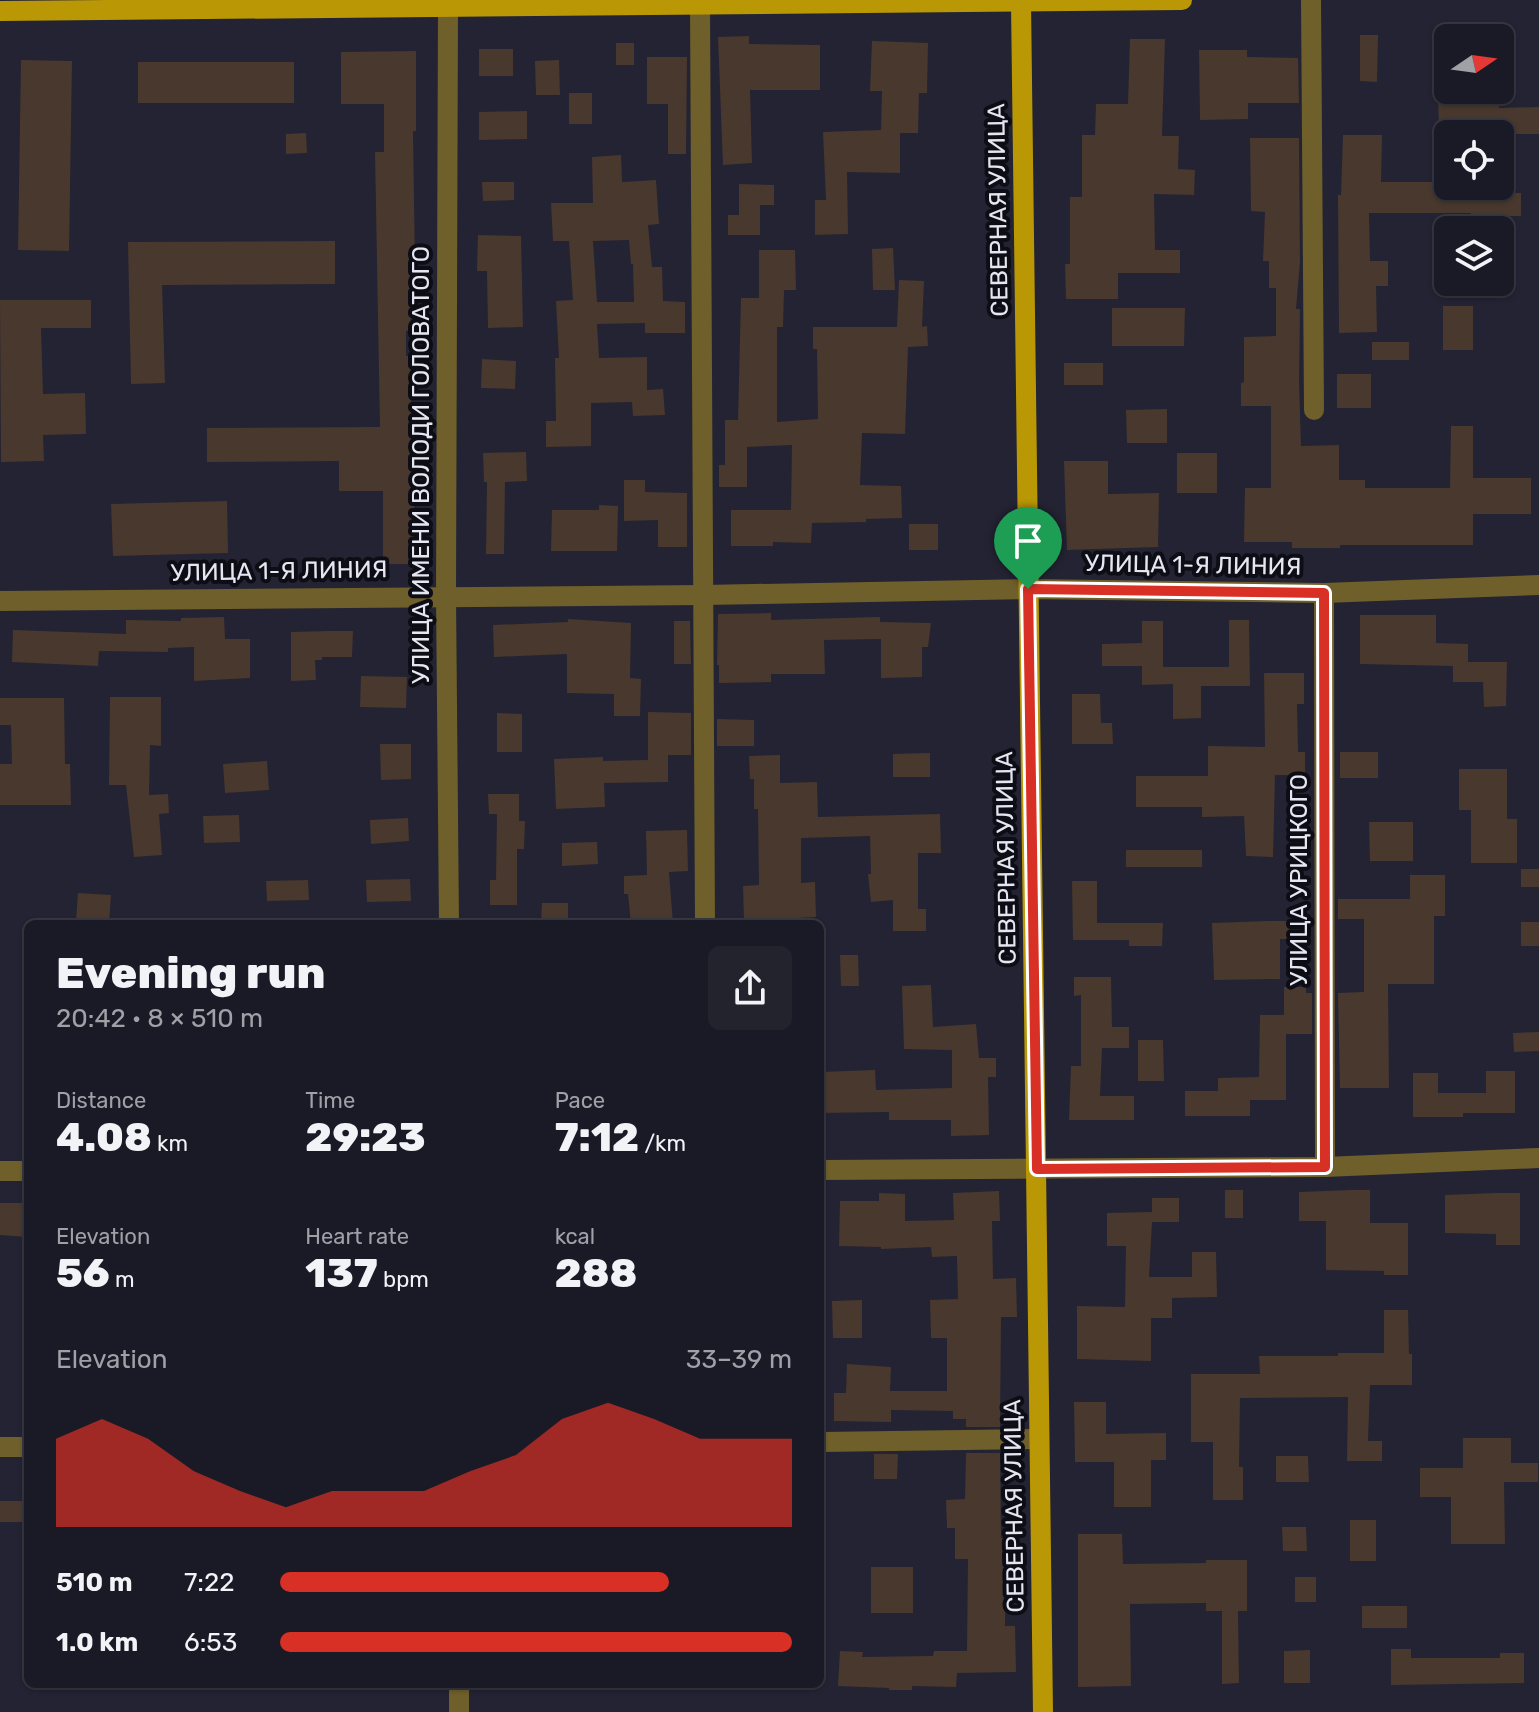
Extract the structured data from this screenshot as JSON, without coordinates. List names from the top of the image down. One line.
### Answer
{"streets":{"main road":["СЕВЕРНАЯ УЛИЦА"],"street":["УЛИЦА ИМЕНИ ВОЛОДИ ГОЛОВАТОГО","УЛИЦА 1-Я ЛИНИЯ","УЛИЦА УРИЦКОГО"]},"crossings":[["СЕВЕРНАЯ УЛИЦА","УЛИЦА 1-Я ЛИНИЯ"],["УЛИЦА ИМЕНИ ВОЛОДИ ГОЛОВАТОГО","УЛИЦА 1-Я ЛИНИЯ"],["УЛИЦА 1-Я ЛИНИЯ","УЛИЦА УРИЦКОГО"]],"north":"right","page":{"heading":["Evening run","20:42 · 8 × 510 m"],"stats":[["Distance","4.08 km"],["Time","29:23"],["Pace","7:12 /km"],["Elevation","56 m"],["Heart rate","137 bpm"],["kcal","288"]],"chart":["Elevation","33–39 m"],"list":[{"name":"510 m","note":"7:22"},{"name":"1.0 km","note":"6:53"}]}}
